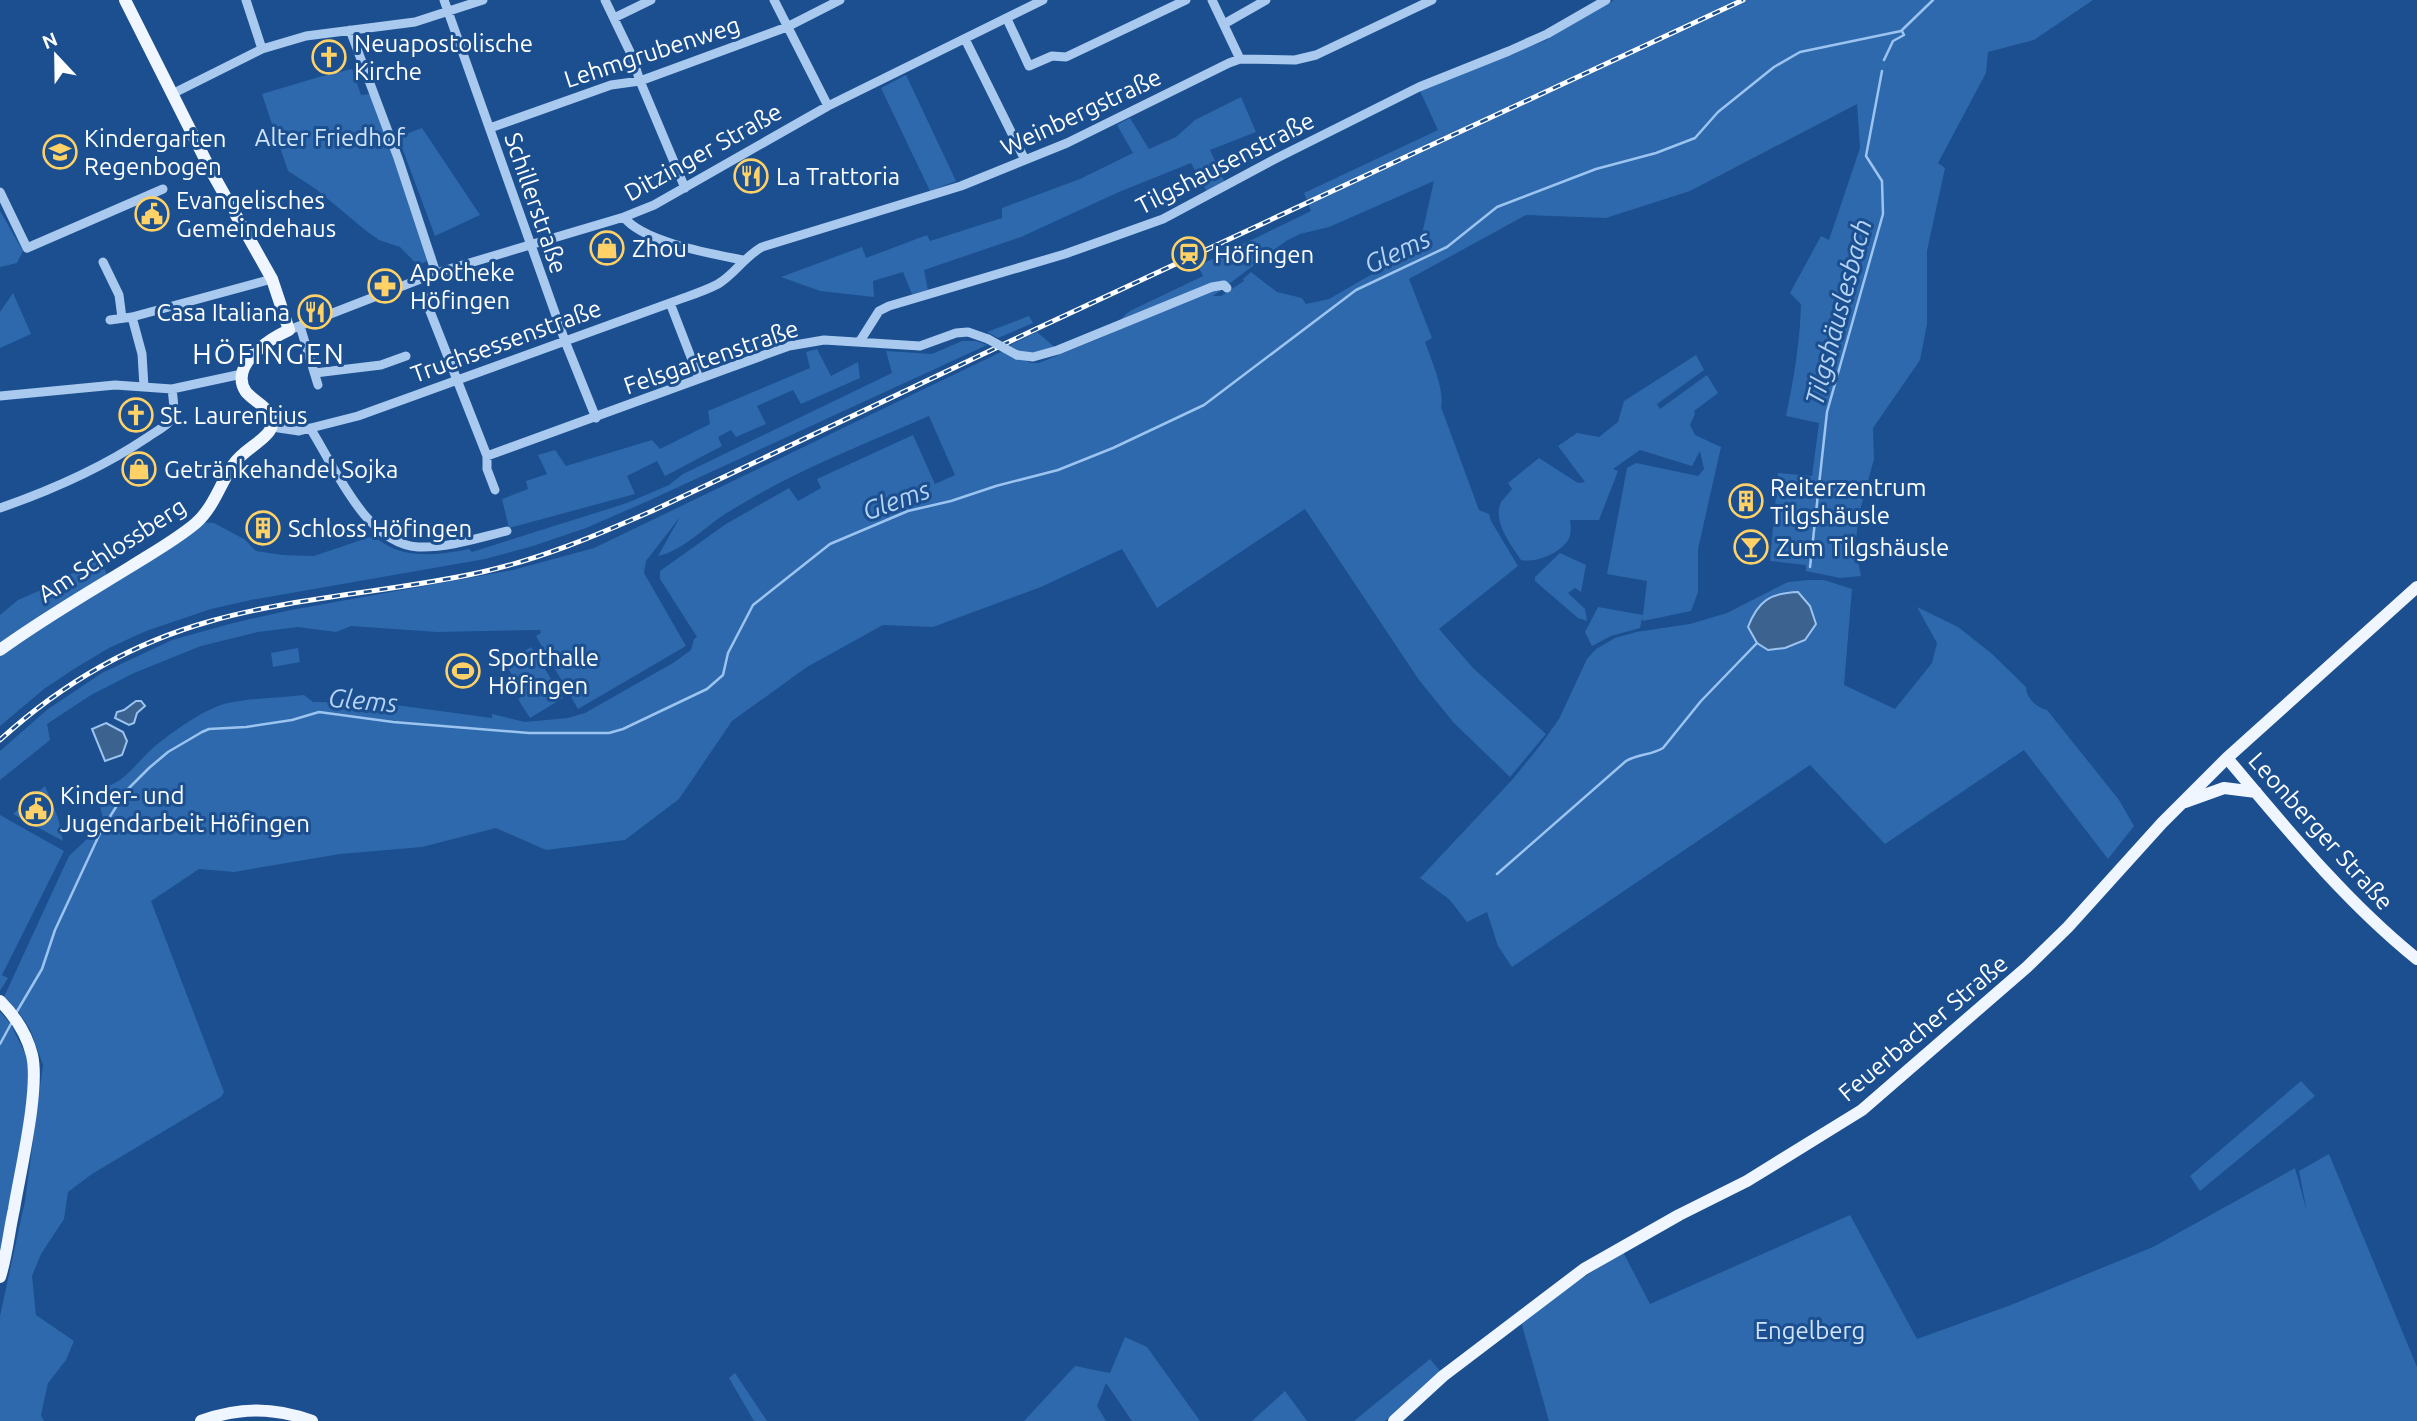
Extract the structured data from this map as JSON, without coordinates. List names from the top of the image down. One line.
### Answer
{"streets":{"main road":["Am Schlossberg","Leonberger Straße","Feuerbacher Straße"],"street":["Lehmgrubenweg","Weinbergstraße","Ditzinger Straße","Tilgshausenstraße","Schillerstraße","Truchsessenstraße","Felsgartenstraße"]},"crossings":[["Lehmgrubenweg","Schillerstraße"],["Weinbergstraße","Truchsessenstraße"],["Ditzinger Straße","Schillerstraße"],["Tilgshausenstraße","Felsgartenstraße"],["Schillerstraße","Truchsessenstraße"],["Schillerstraße","Felsgartenstraße"],["Truchsessenstraße","Am Schlossberg"],["Leonberger Straße","Feuerbacher Straße"]],"districts":["HÖFINGEN"],"water":["Glems","Tilgshäuslesbach"],"parks":["Alter Friedhof","Engelberg"],"places":{"church":["Neuapostolische Kirche","St. Laurentius"],"school or university":["Kindergarten Regenbogen"],"restaurant":["La Trattoria","Casa Italiana"],"public building":["Evangelisches Gemeindehaus","Kinder- und Jugendarbeit Höfingen"],"shop":["Zhou","Getränkehandel Sojka"],"station":["Höfingen"],"pharmacy":["Apotheke Höfingen"],"building":["Reiterzentrum Tilgshäusle","Schloss Höfingen"],"bar":["Zum Tilgshäusle"],"sports":["Sporthalle Höfingen"]},"north":"top"}
